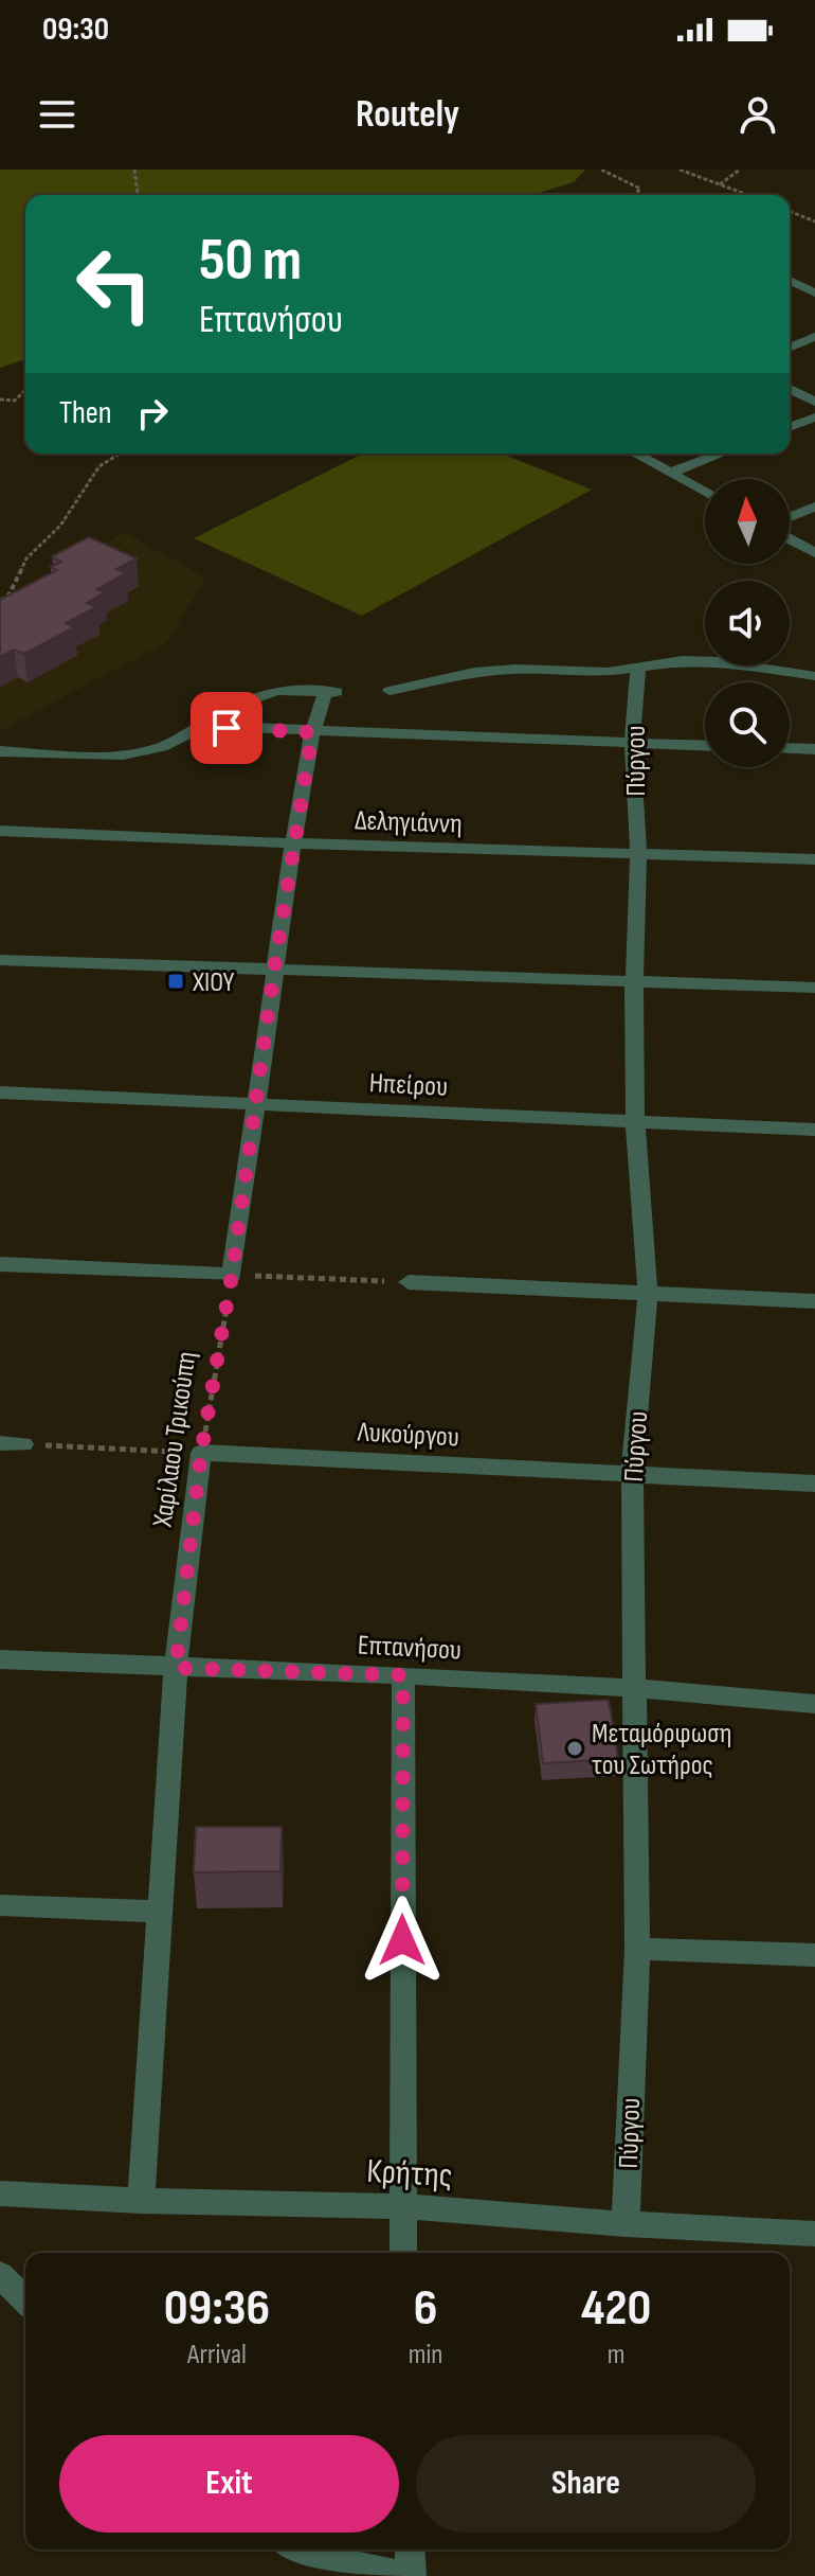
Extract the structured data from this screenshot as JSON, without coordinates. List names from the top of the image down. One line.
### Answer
{"streets":{"street":["Πύργου","Δεληγιάννη","Ηπείρου","Λυκούργου","Χαρίλαου Τρικούπη","Επτανήσου","Κρήτης"]},"crossings":[["Πύργου","Δεληγιάννη"],["Πύργου","Ηπείρου"],["Πύργου","Λυκούργου"],["Πύργου","Επτανήσου"],["Πύργου","Κρήτης"],["Λυκούργου","Χαρίλαου Τρικούπη"],["Χαρίλαου Τρικούπη","Επτανήσου"],["Χαρίλαου Τρικούπη","Κρήτης"]],"places":{"transit":["ΧΙΟΥ"],"other":["Μεταμόρφωση του Σωτήρος"]},"north":"top","page":{"status":"09:30","header":"Routely","turn":["50 m","Επτανήσου"],"then":"Then","eta":["09:36","Arrival","6","min","420","m"],"buttons":["Exit","Share"]}}
